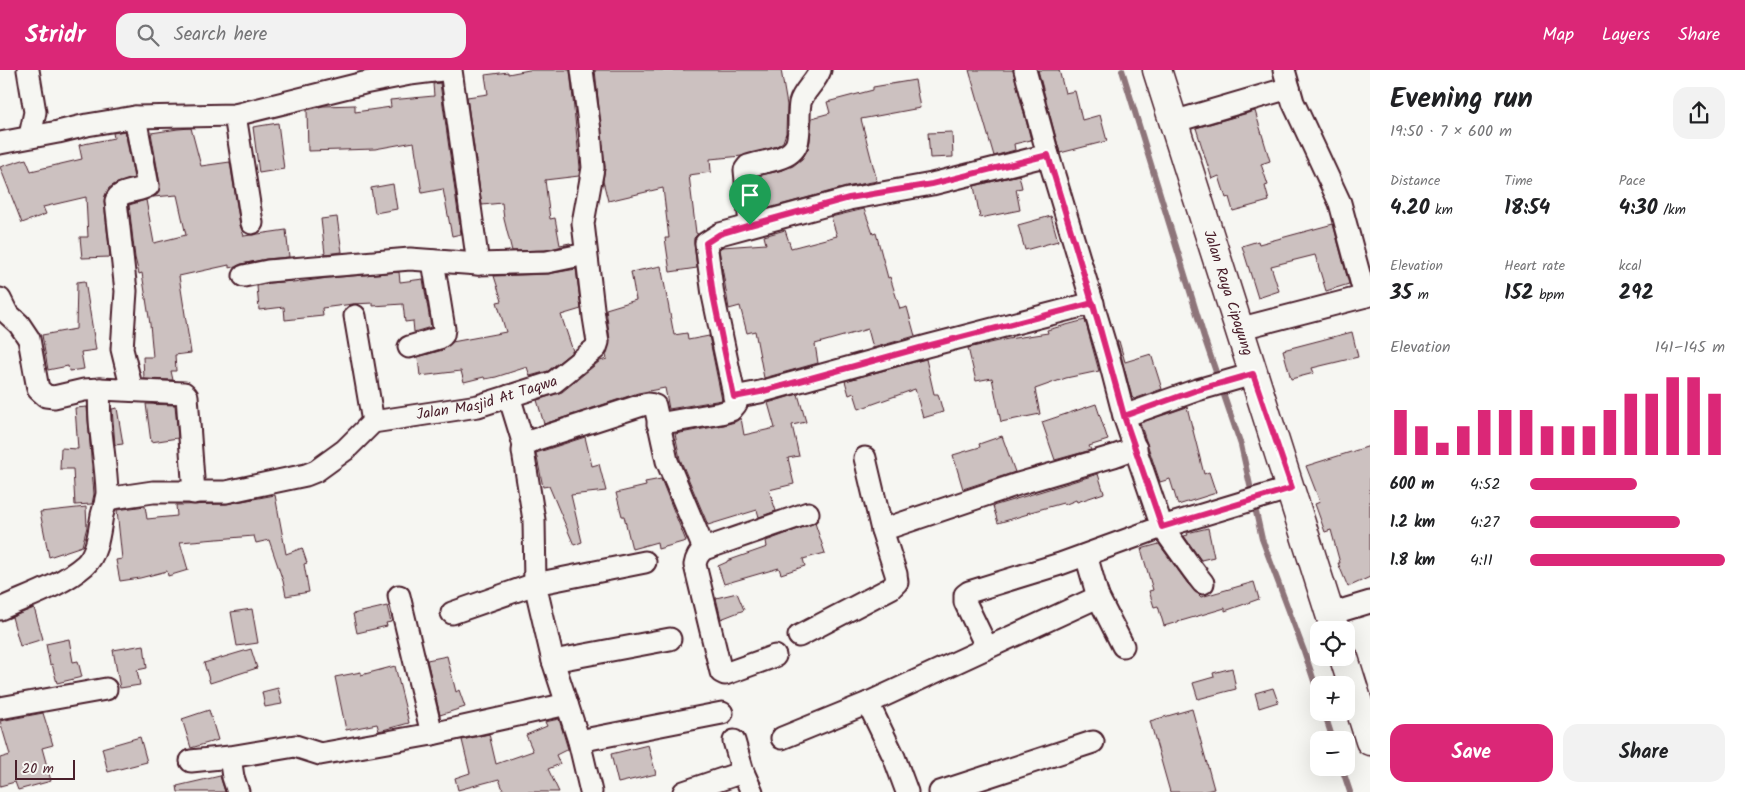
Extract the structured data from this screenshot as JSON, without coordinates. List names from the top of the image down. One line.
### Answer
{"streets":{"main road":["Jalan Raya Cipayung"],"street":["Jalan Masjid At Taqwa"]},"scale_bar":"20 m","page":{"header":"Stridr","search":"Search here","nav":["Map","Layers","Share"],"heading":["Evening run","19:50 · 7 × 600 m"],"stats":[["Distance","4.20 km"],["Time","18:54"],["Pace","4:30 /km"],["Elevation","35 m"],["Heart rate","152 bpm"],["kcal","292"]],"chart":["Elevation","141–145 m"],"list":[{"name":"600 m","note":"4:52"},{"name":"1.2 km","note":"4:27"},{"name":"1.8 km","note":"4:11"}],"map_buttons":["+","−"],"buttons":["Save","Share"],"scale":"20 m"}}
